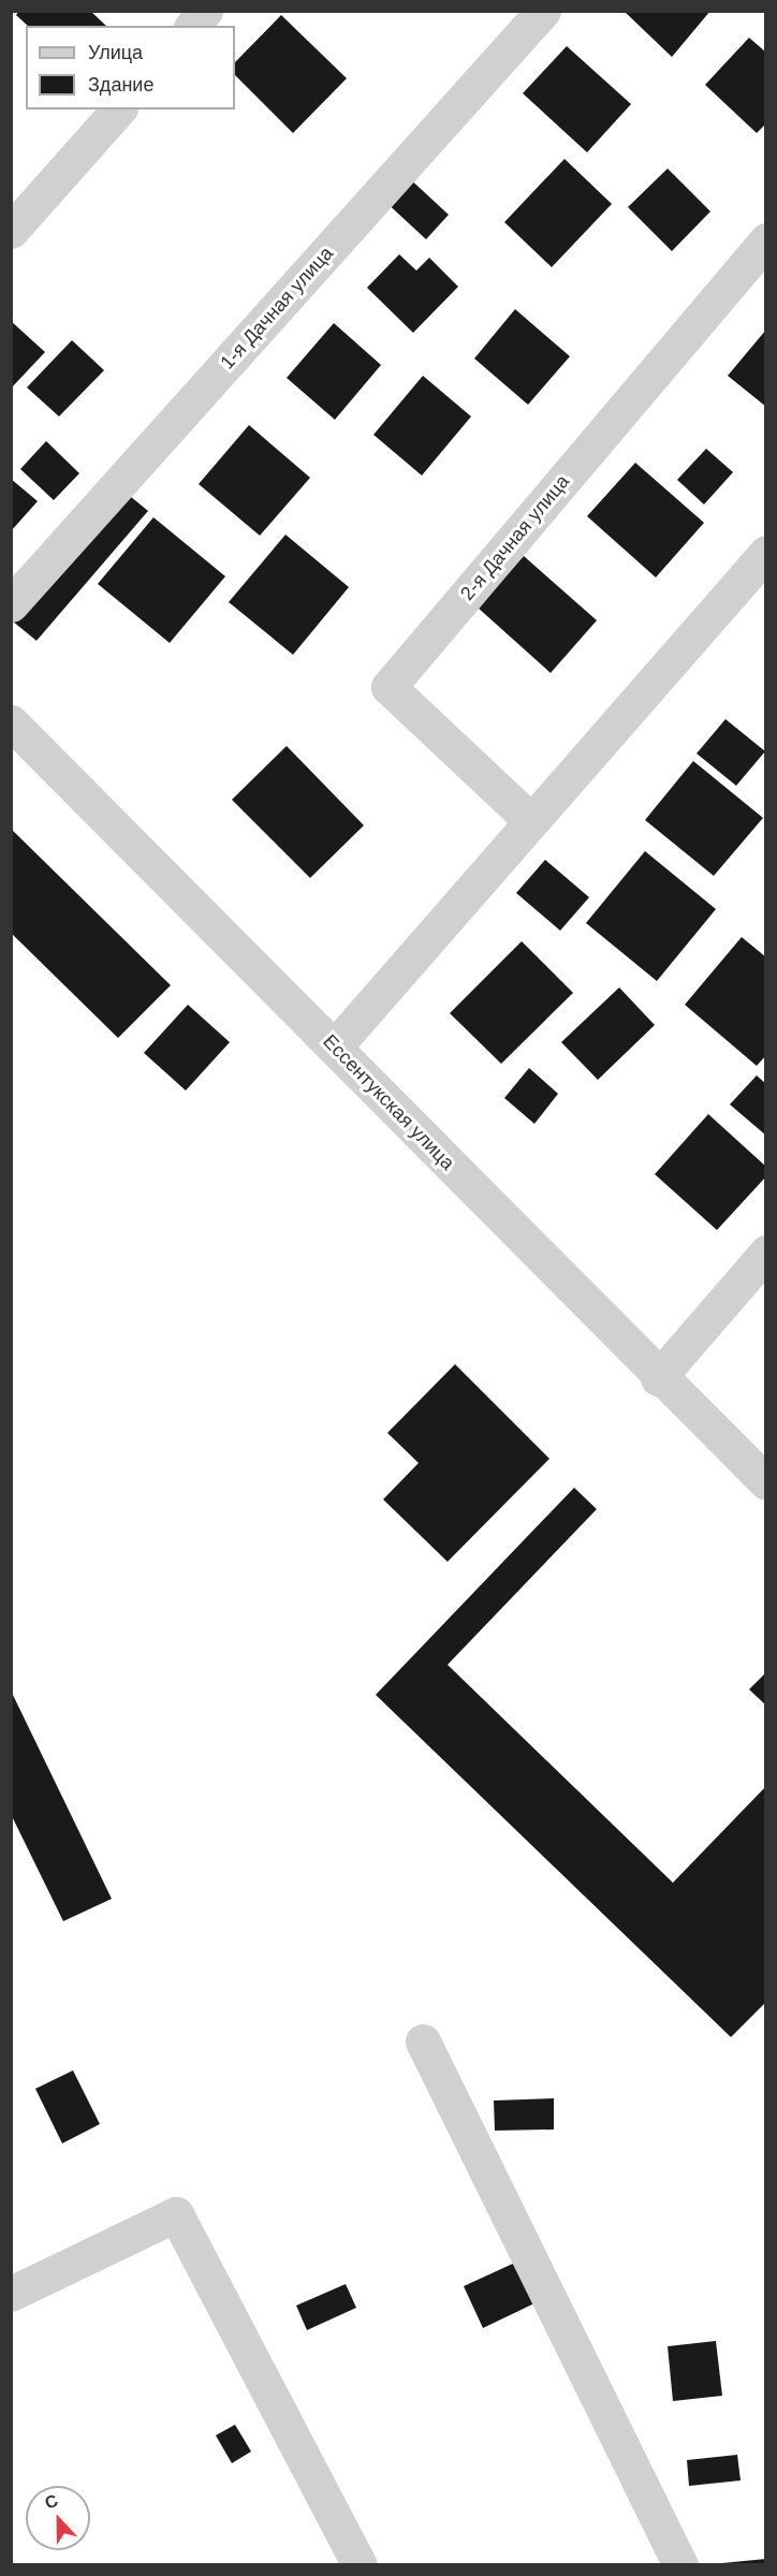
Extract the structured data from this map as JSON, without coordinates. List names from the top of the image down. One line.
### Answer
{"streets":{"street":["1-я Дачная улица","2-я Дачная улица","Ессентукская улица"]},"legend":["Улица","Здание"],"north":"top"}
